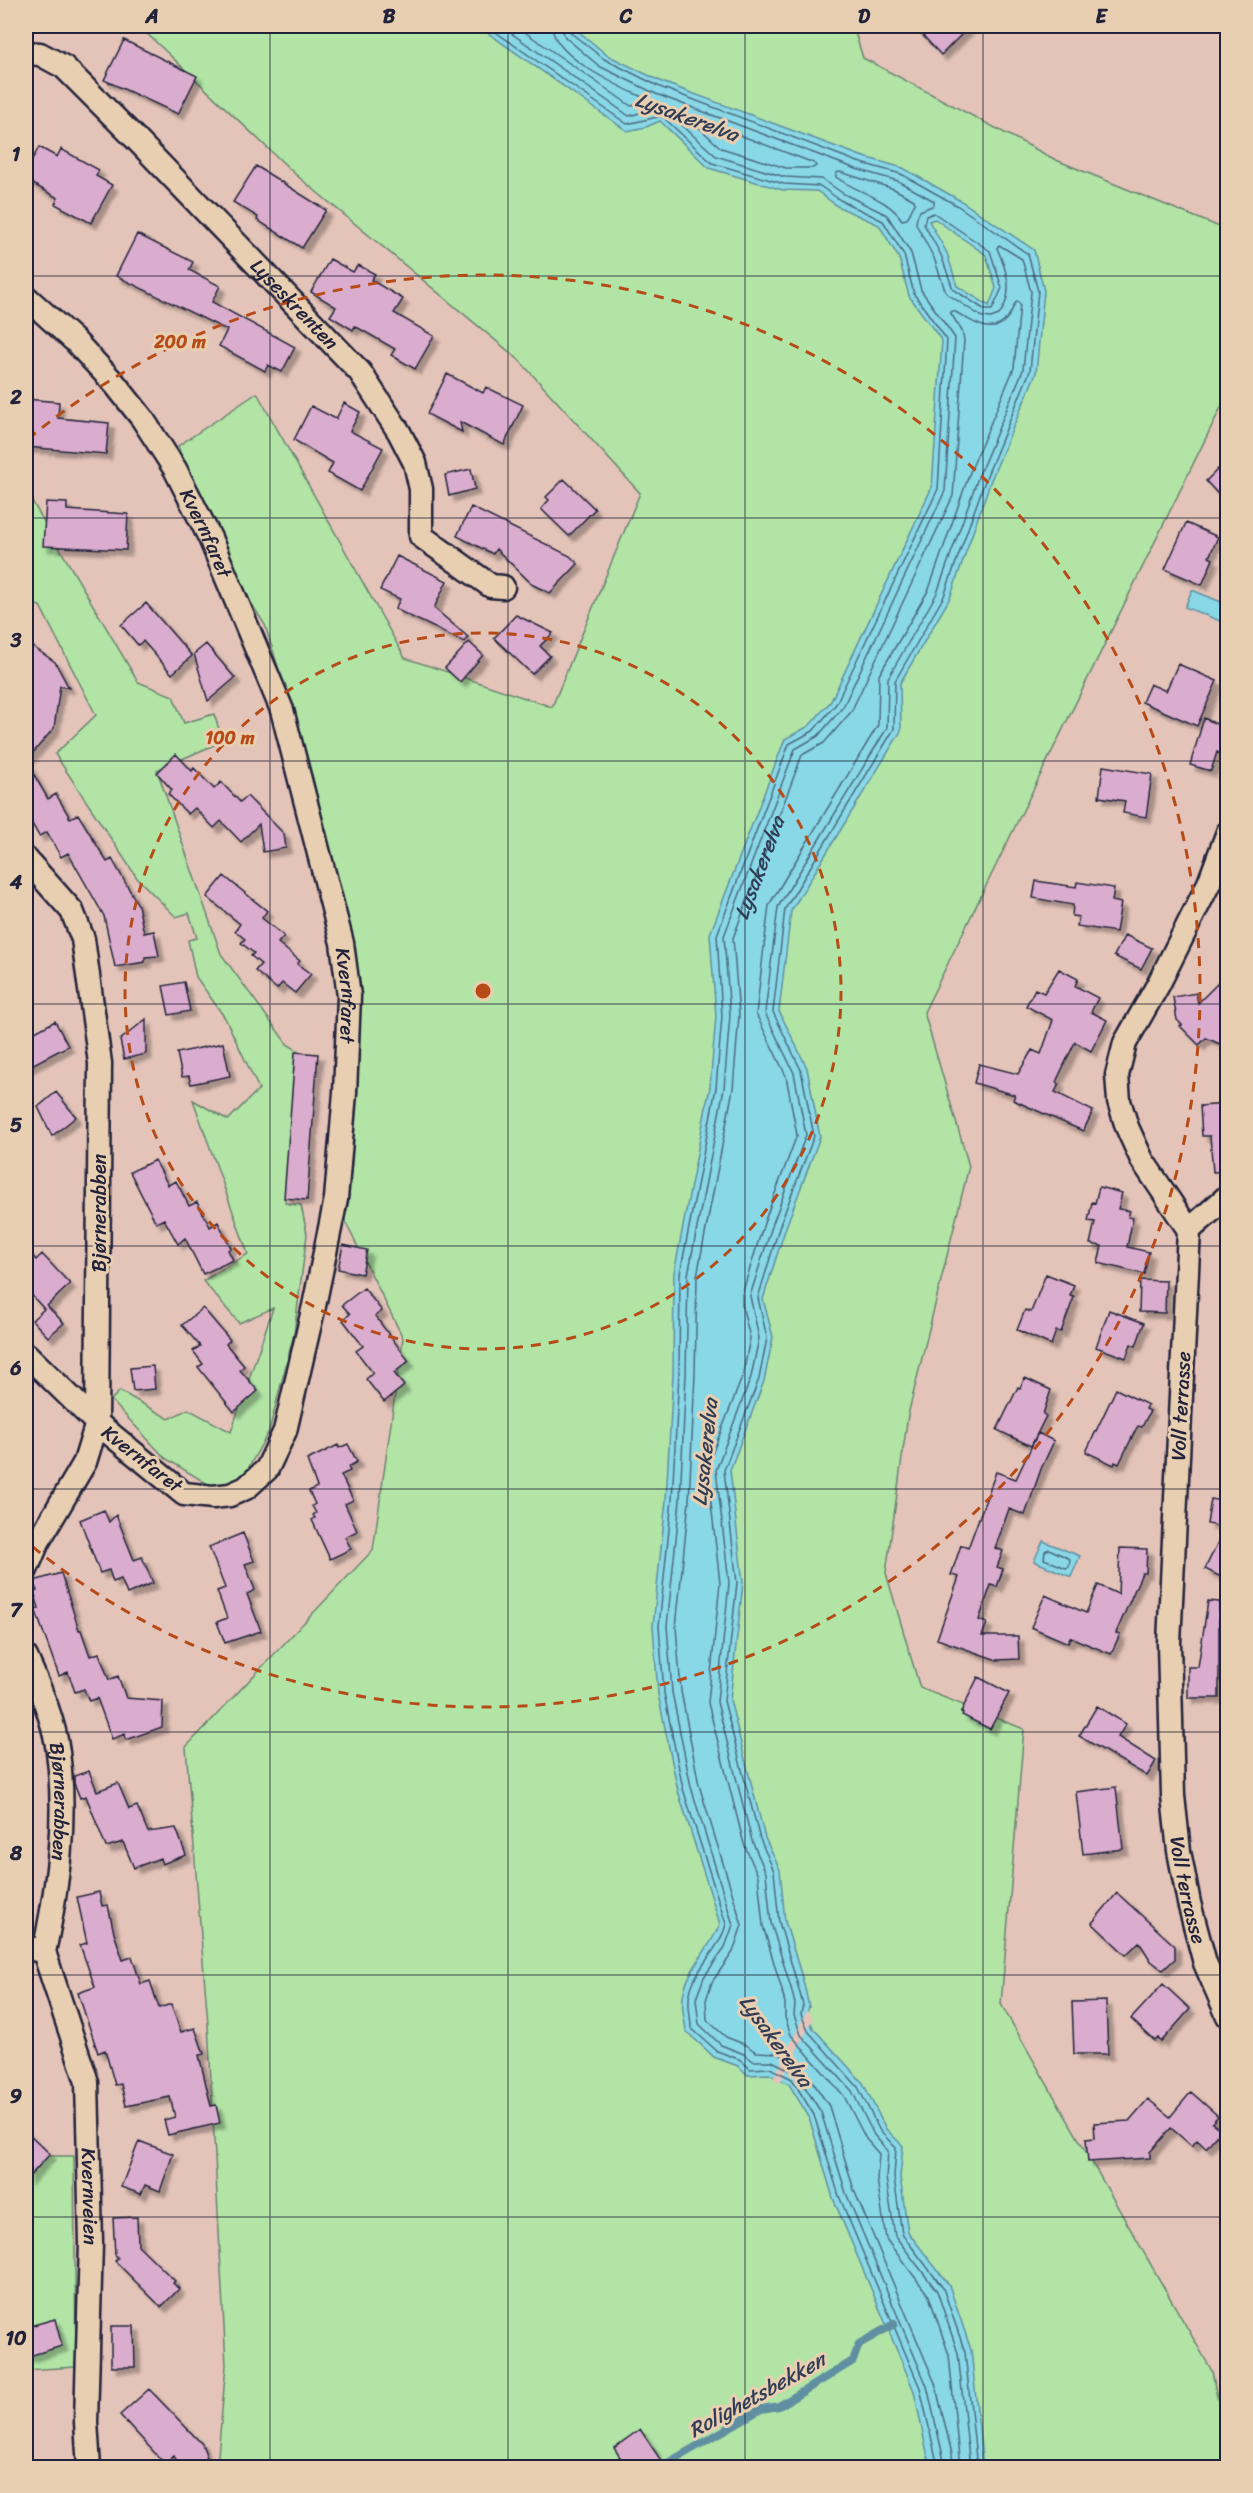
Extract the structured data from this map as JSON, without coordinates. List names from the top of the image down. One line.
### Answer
{"streets":{"street":["Lyseskrenten","Kvernfaret","Bjørnerabben","Voll terrasse","Kvernveien"]},"crossings":[["Kvernfaret","Bjørnerabben"],["Bjørnerabben","Kvernveien"]],"water":["Lysakerelva","Rolighetsbekken"],"grid":{"columns":["A","B","C","D","E"],"rows":["1","2","3","4","5","6","7","8","9","10"]},"rings":["200 m","100 m"]}
